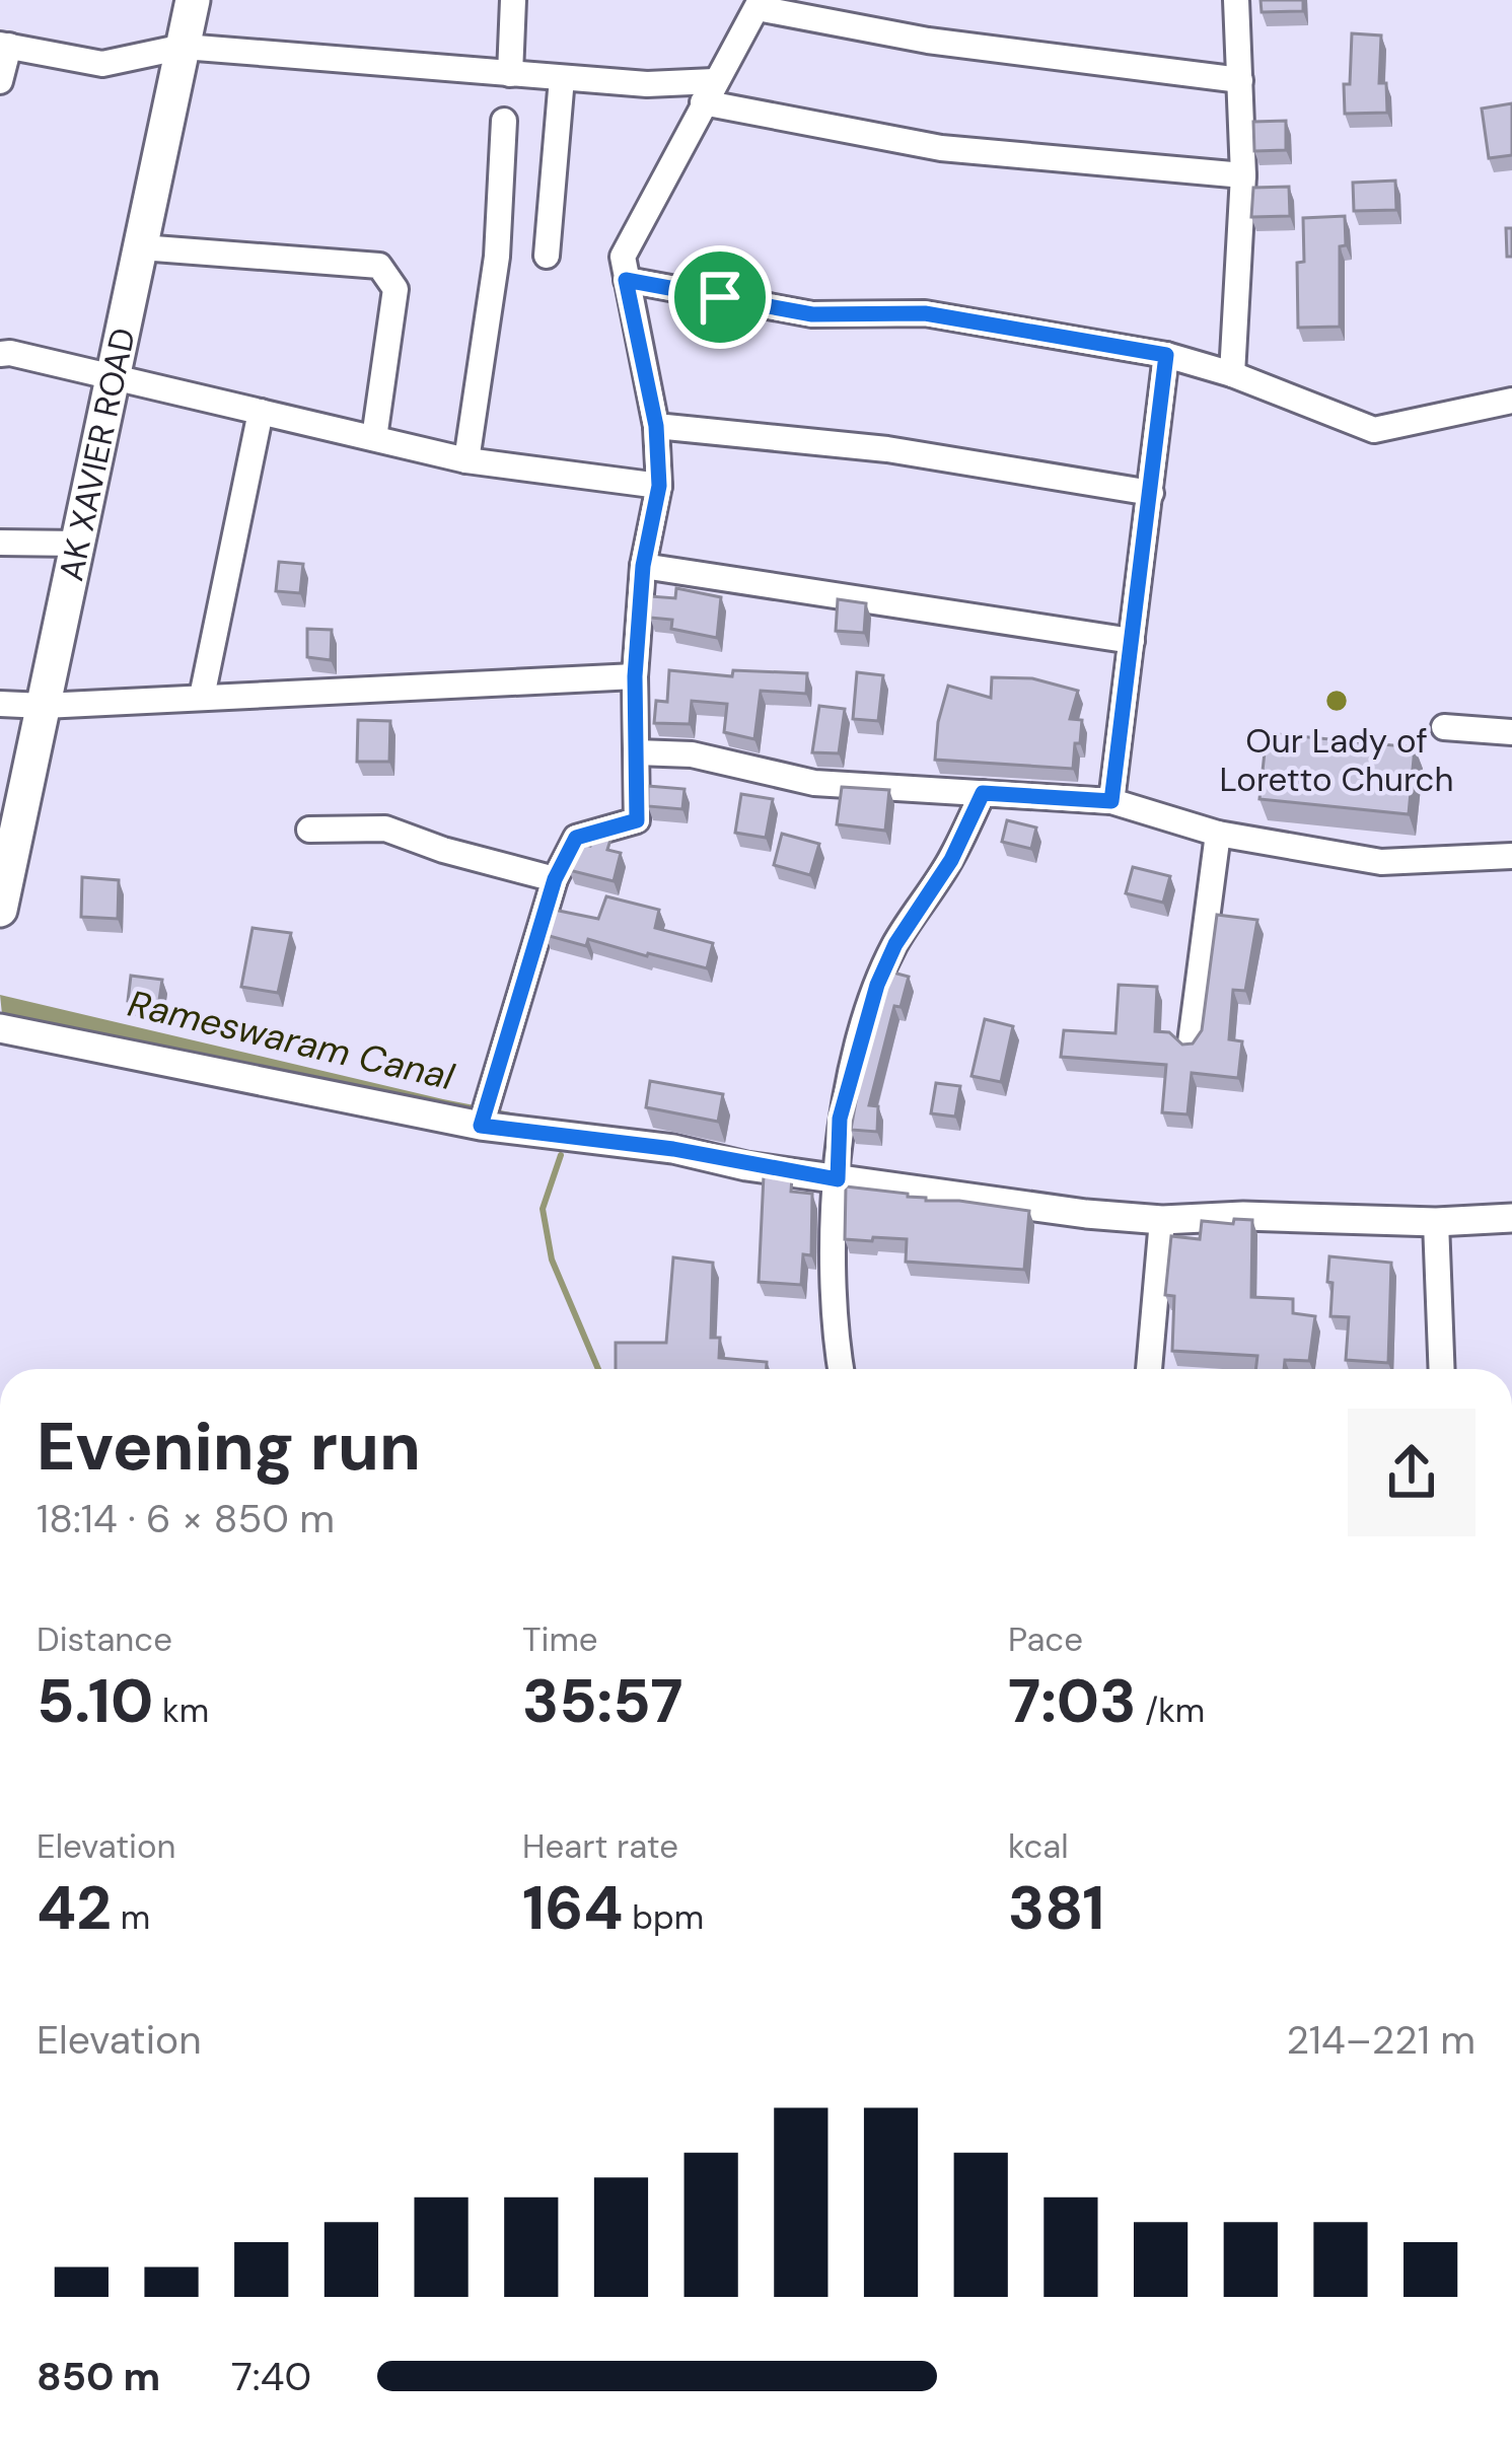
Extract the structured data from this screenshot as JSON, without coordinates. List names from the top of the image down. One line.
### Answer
{"streets":{"main road":["AK XAVIER ROAD"]},"water":["Rameswaram Canal"],"places":["Our Lady of Loretto Church"],"page":{"heading":["Evening run","18:14 · 6 × 850 m"],"stats":[["Distance","5.10 km"],["Time","35:57"],["Pace","7:03 /km"],["Elevation","42 m"],["Heart rate","164 bpm"],["kcal","381"]],"chart":["Elevation","214–221 m"],"list":[{"name":"850 m","note":"7:40"}]}}
